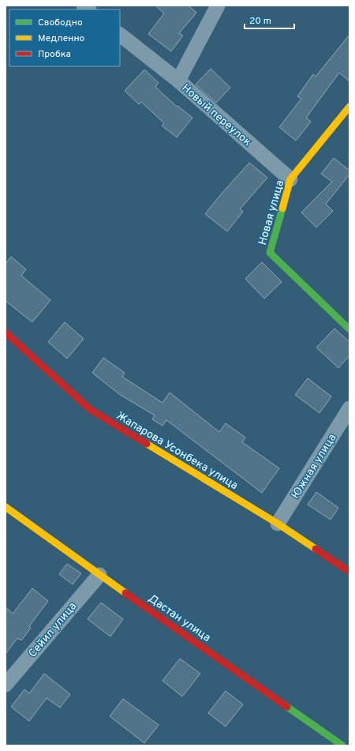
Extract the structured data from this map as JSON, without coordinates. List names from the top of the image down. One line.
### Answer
{"streets":{"street":["Новый переулок","Новая улица","Жапарова Усонбека улица","Южная улица","Дастан улица","Сейил улица"]},"crossings":[["Новый переулок","Новая улица"],["Жапарова Усонбека улица","Южная улица"],["Дастан улица","Сейил улица"]],"legend":["Свободно","Медленно","Пробка"],"scale_bar":"20 m"}
